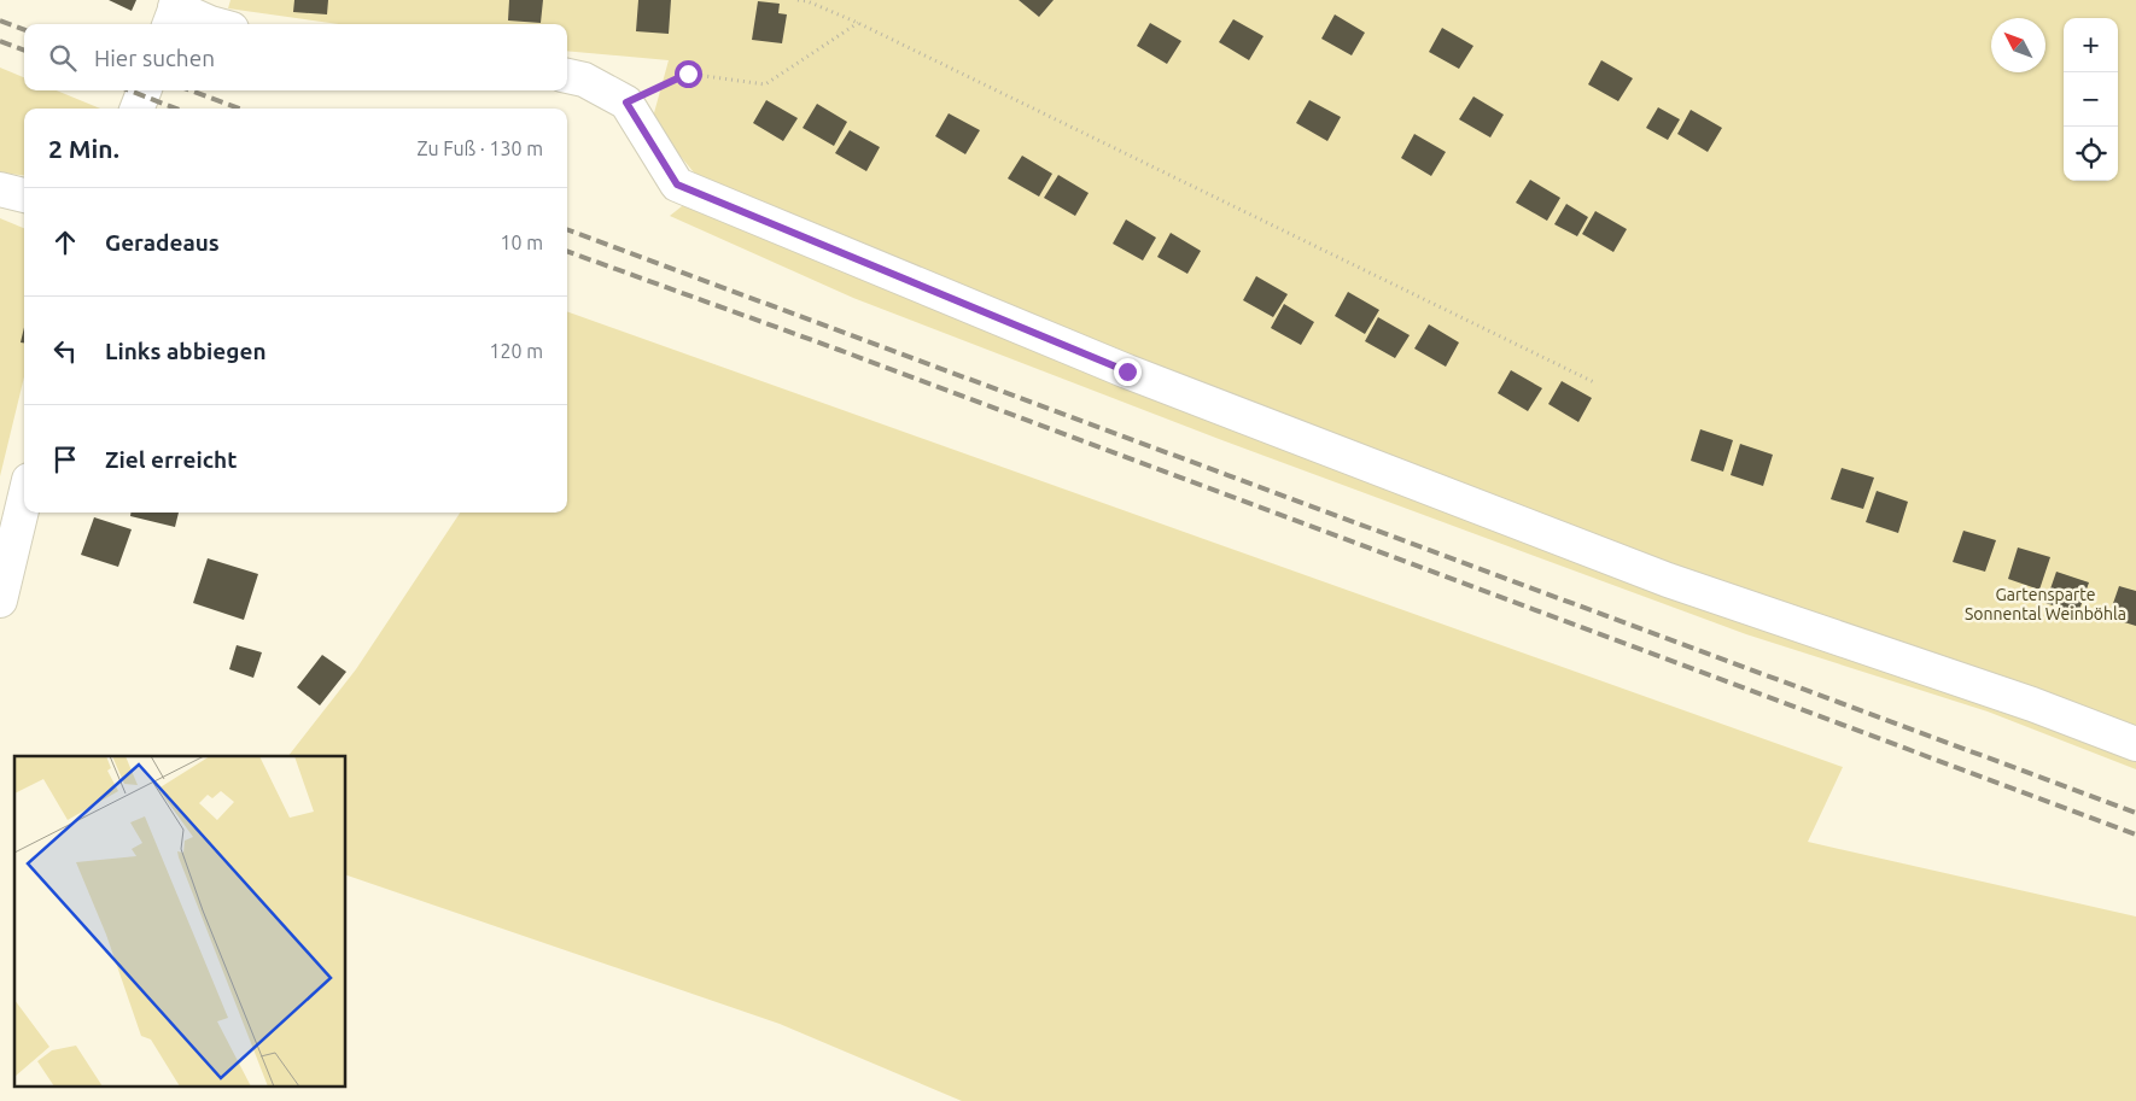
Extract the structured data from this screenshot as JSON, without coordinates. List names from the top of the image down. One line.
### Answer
{"parks":["Gartensparte Sonnental Weinböhla"],"north":"top left","page":{"map_buttons":["+","−"],"search":"Hier suchen","heading":["2 Min.","Zu Fuß · 130 m"],"list":[["Geradeaus","10 m"],["Links abbiegen","120 m"],"Ziel erreicht"]}}
